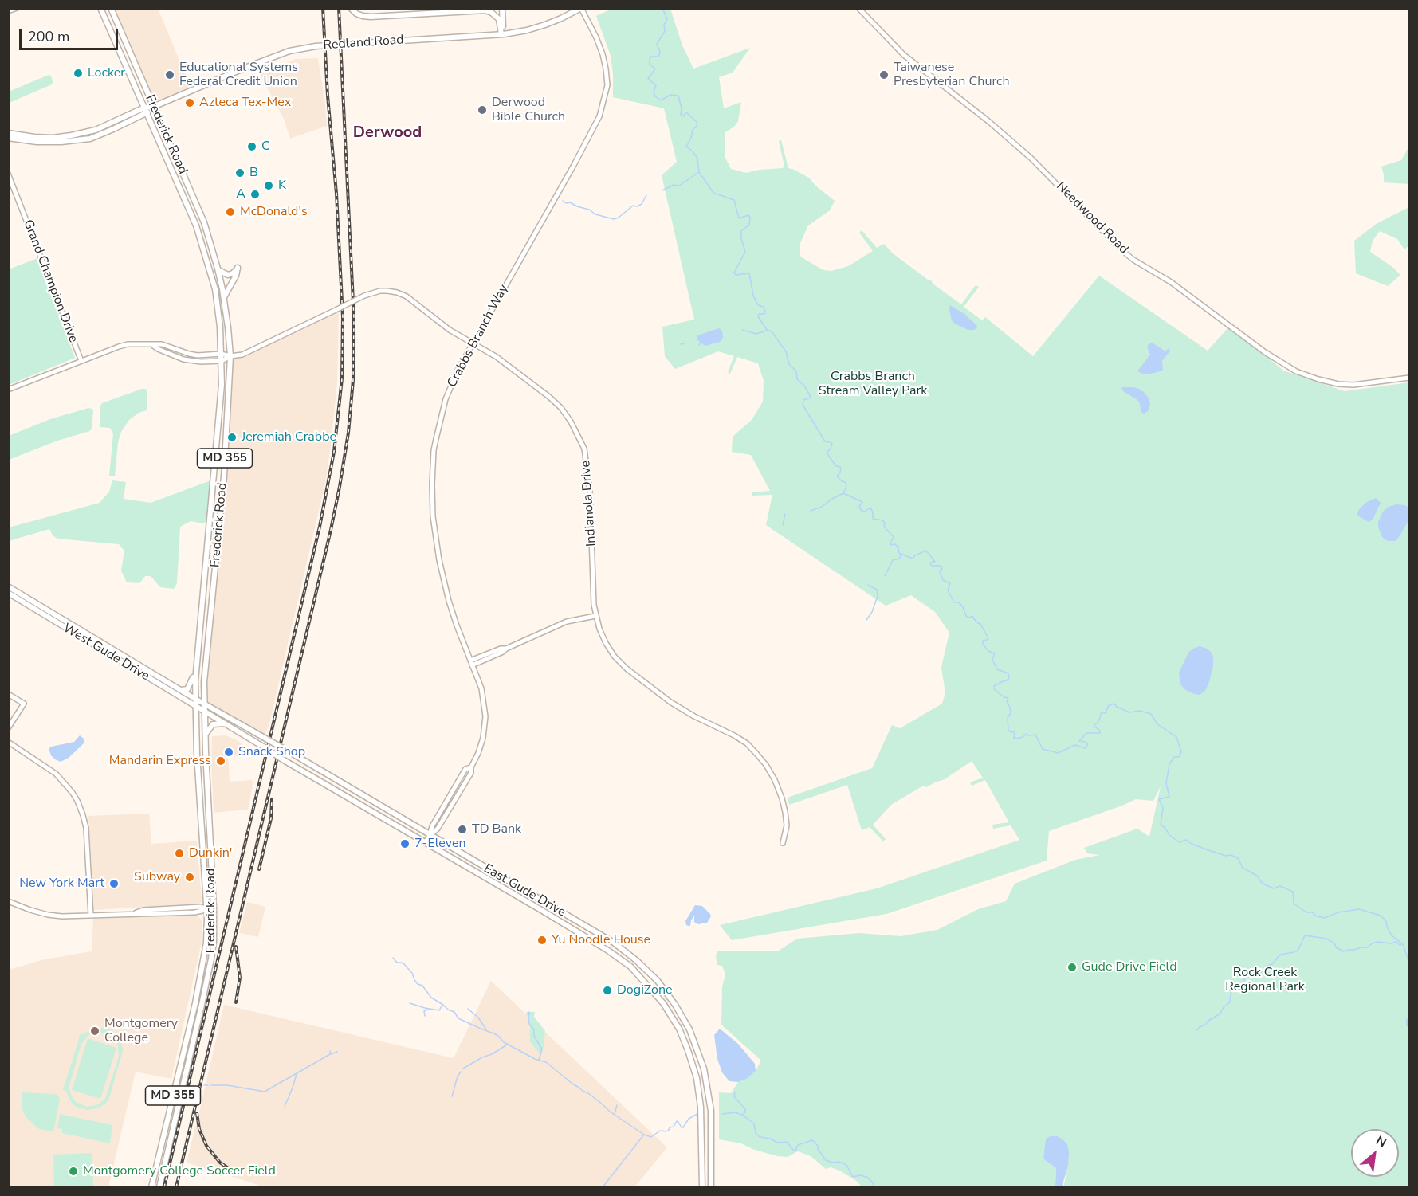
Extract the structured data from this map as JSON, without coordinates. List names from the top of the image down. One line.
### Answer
{"streets":{"main road":["Redland Road","Frederick Road","MD 355","West Gude Drive","East Gude Drive"],"street":["Needwood Road","Grand Champion Drive","Crabbs Branch Way","Indianola Drive"]},"crossings":[["Redland Road","Frederick Road"],["Redland Road","Crabbs Branch Way"],["Frederick Road","MD 355"],["Frederick Road","Indianola Drive"],["Frederick Road","West Gude Drive"],["Frederick Road","East Gude Drive"],["Crabbs Branch Way","Indianola Drive"],["Crabbs Branch Way","East Gude Drive"],["West Gude Drive","East Gude Drive"]],"districts":["Derwood"],"parks":["Crabbs Branch Stream Valley Park","Rock Creek Regional Park"],"places":["Locker","Educational Systems Federal Credit Union","Taiwanese Presbyterian Church","Azteca Tex-Mex","Derwood Bible Church","C","B","K","A","McDonald's","Jeremiah Crabbe","Snack Shop","Mandarin Express","TD Bank","7-Eleven","Dunkin'","Subway","New York Mart","Yu Noodle House","Gude Drive Field","DogiZone","Montgomery College","Montgomery College Soccer Field"],"scale_bar":"200 m","north":"top right"}
